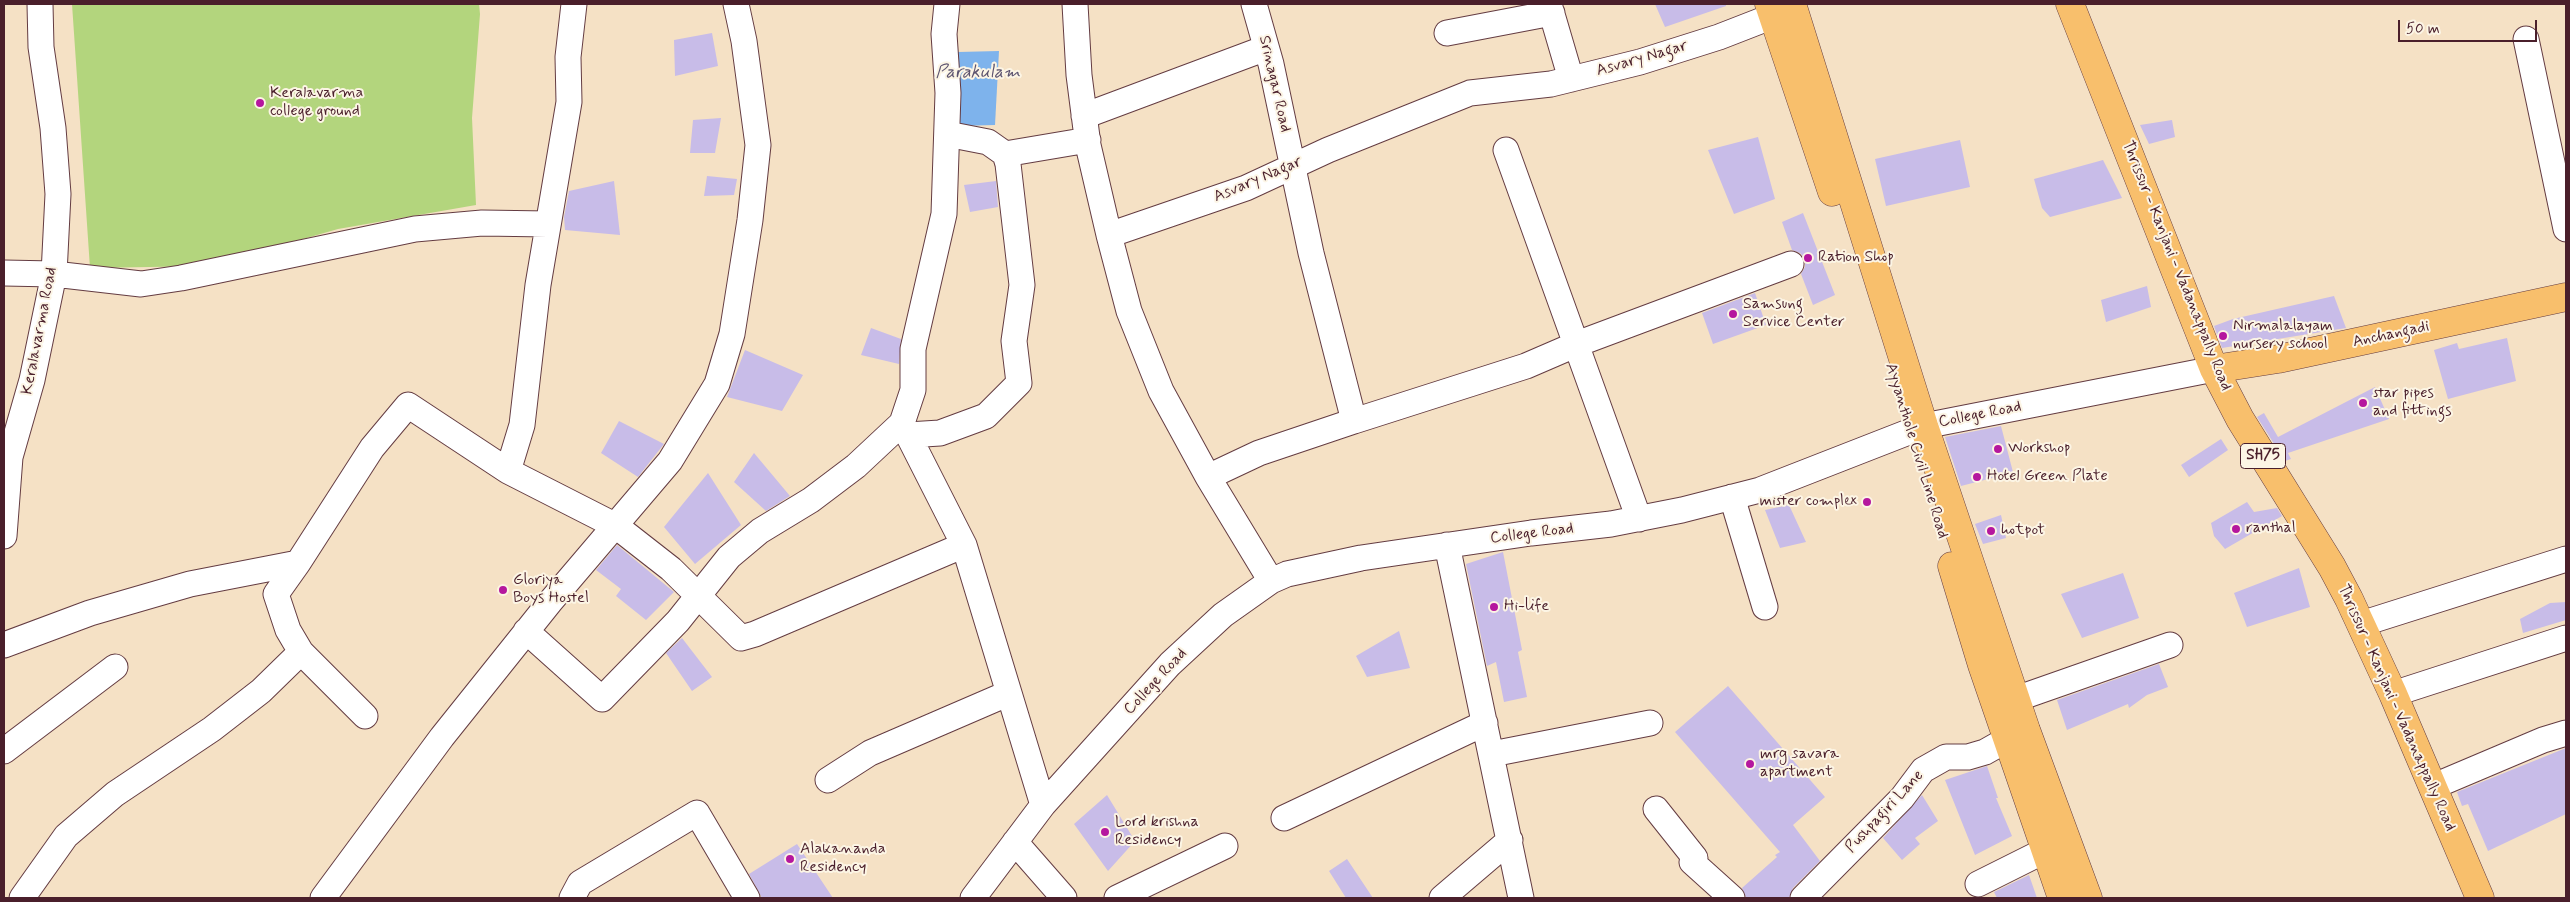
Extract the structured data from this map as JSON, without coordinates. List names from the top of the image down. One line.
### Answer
{"streets":{"main road":["Thrissur - Kanjani - Vadanappally Road","Anchangadi","Ayyanthole Civil Line Road","SH75"],"street":["Asvary Nagar","Srinagar Road","Keralavarma Road","College Road","Pushpagiri Lane"]},"crossings":[["Asvary Nagar","Srinagar Road"],["Thrissur - Kanjani - Vadanappally Road","Anchangadi"],["Thrissur - Kanjani - Vadanappally Road","College Road"],["Anchangadi","College Road"],["College Road","Ayyanthole Civil Line Road"],["Ayyanthole Civil Line Road","Pushpagiri Lane"]],"water":["Parakulam"],"places":["Keralavarma college ground","Ration Shop","Samsung Service Center","Nirmalalayam nursery school","star pipes and fittings","Workshop","Hotel Green Plate","mister complex","ranthal","hotpot","Gloriya Boys Hostel","Hi-life","mrg savara apartment","Lord krishna Residency","Alakananda Residency"],"scale_bar":"50 m"}
